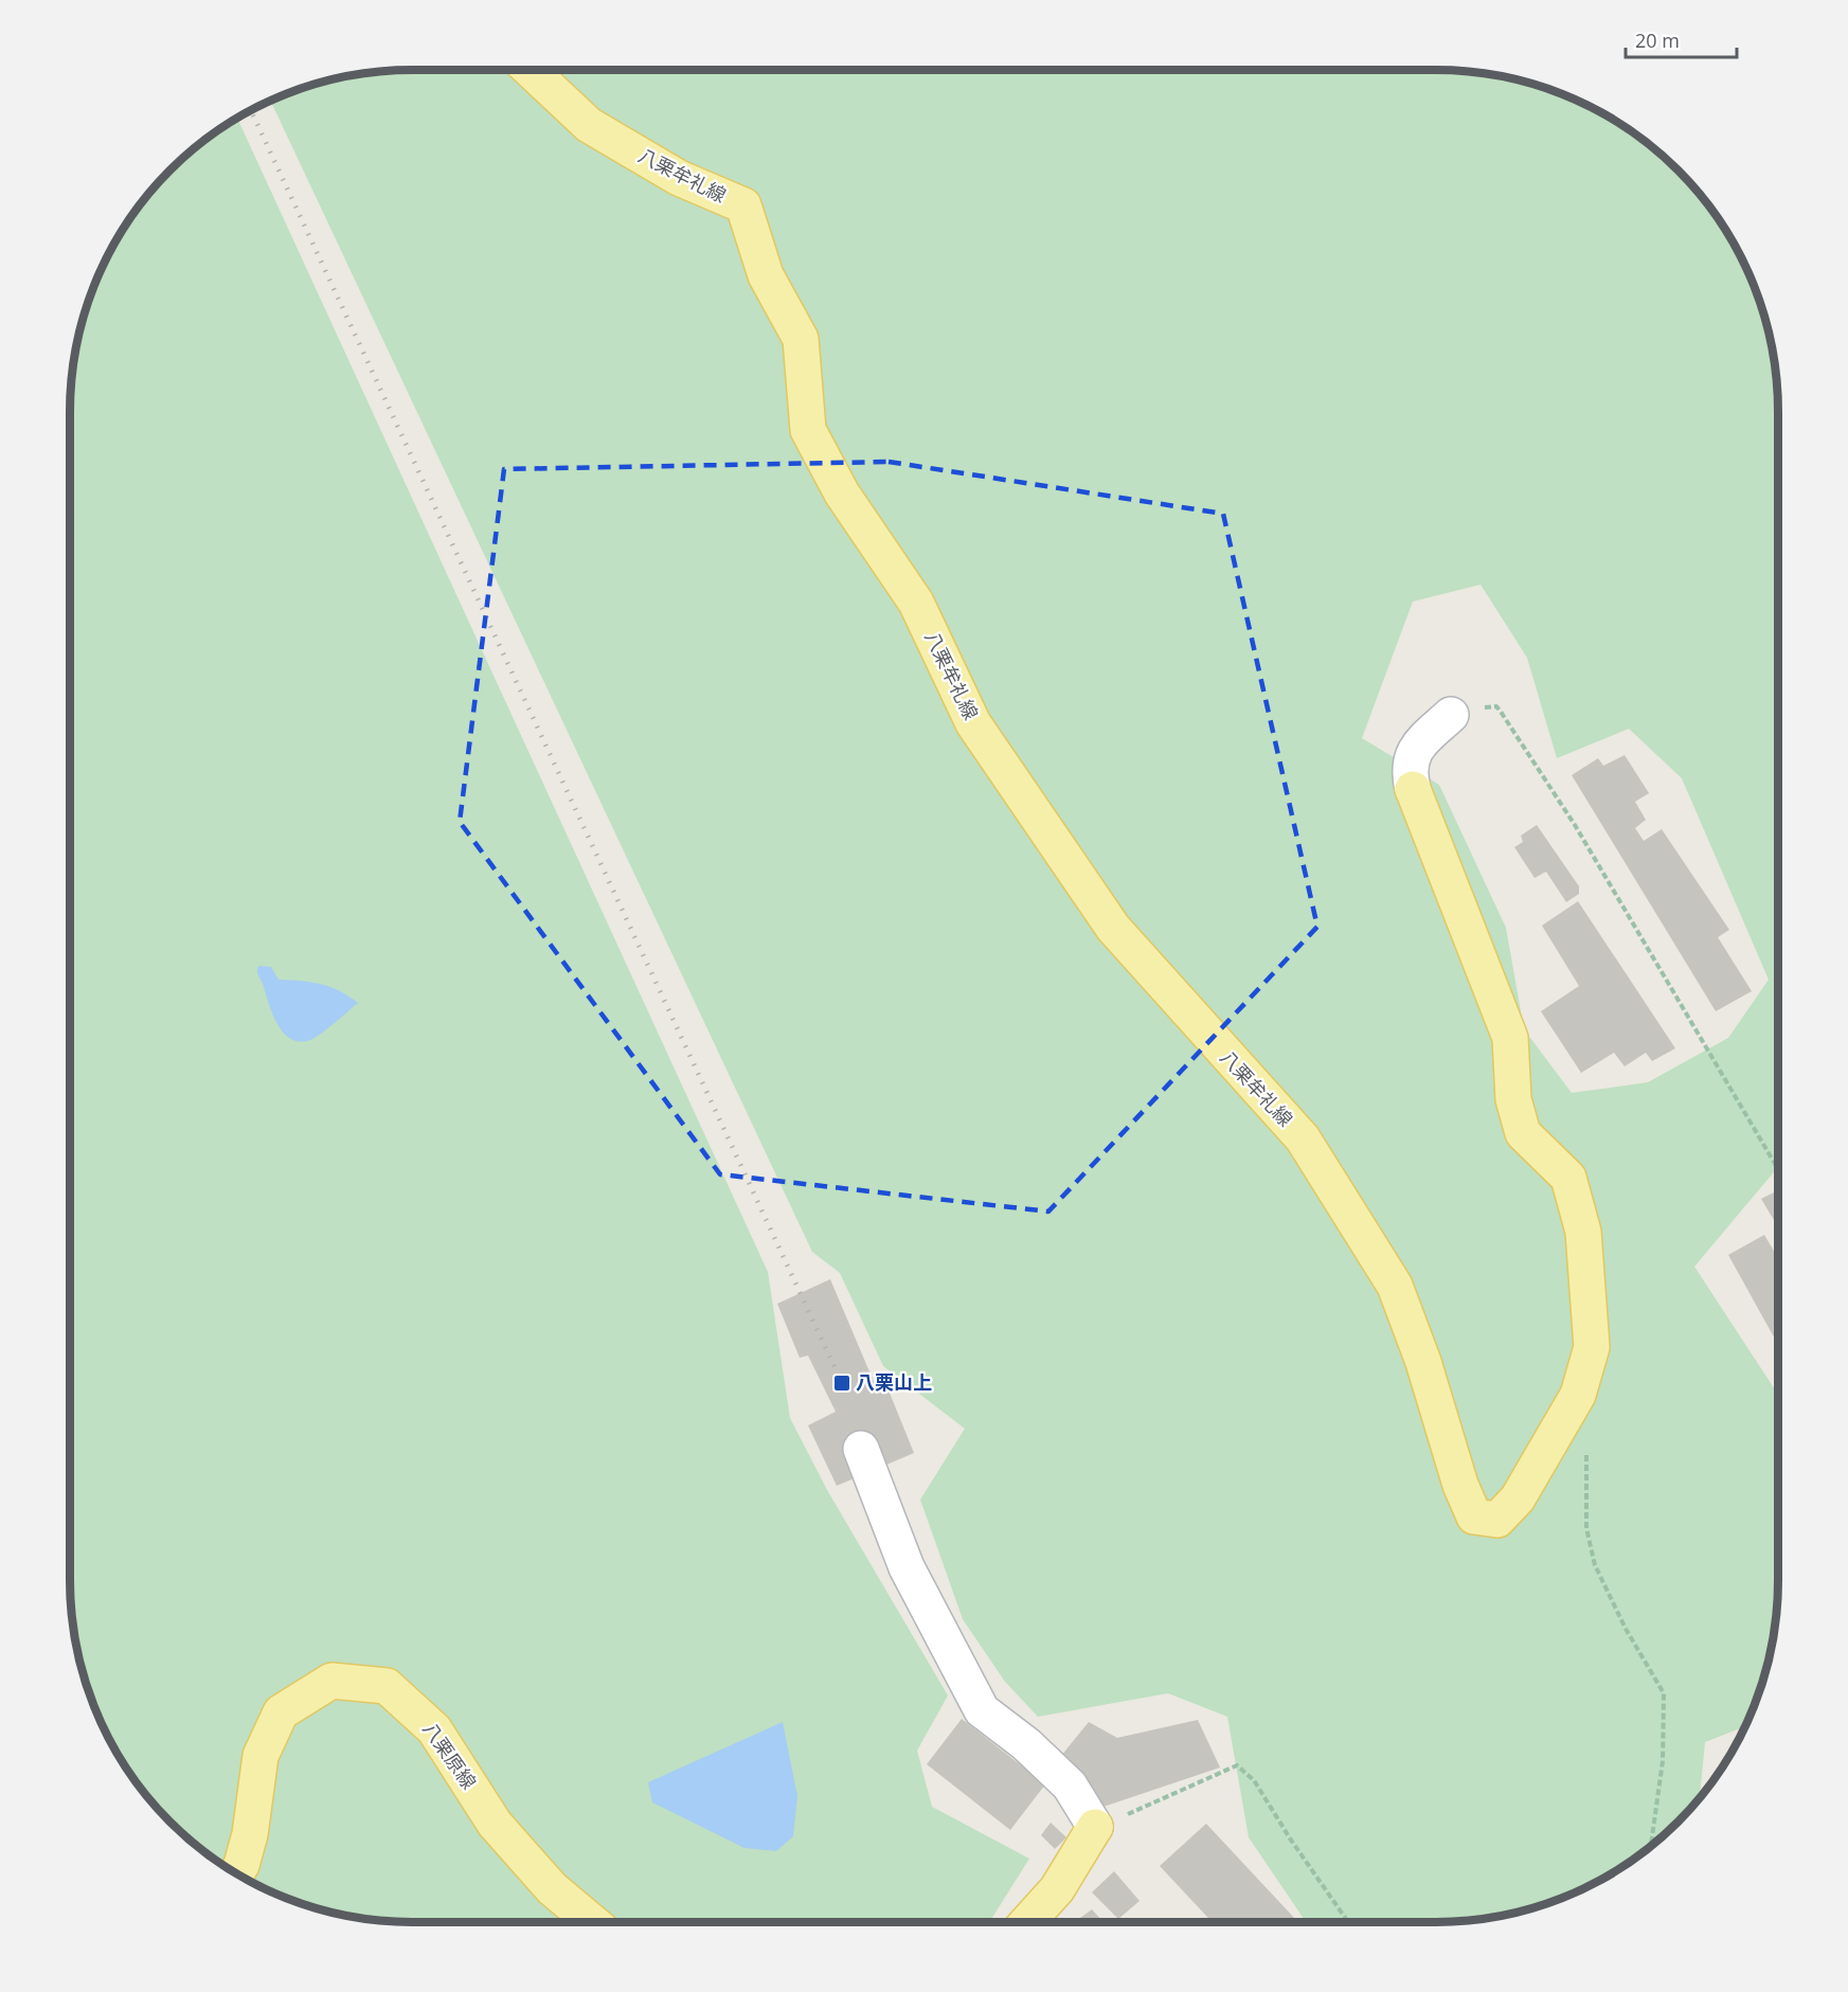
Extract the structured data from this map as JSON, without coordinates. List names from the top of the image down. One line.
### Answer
{"streets":{"main road":["八栗牟礼線","八栗原線"]},"places":{"transit":["八栗山上"]},"scale_bar":"20 m"}
